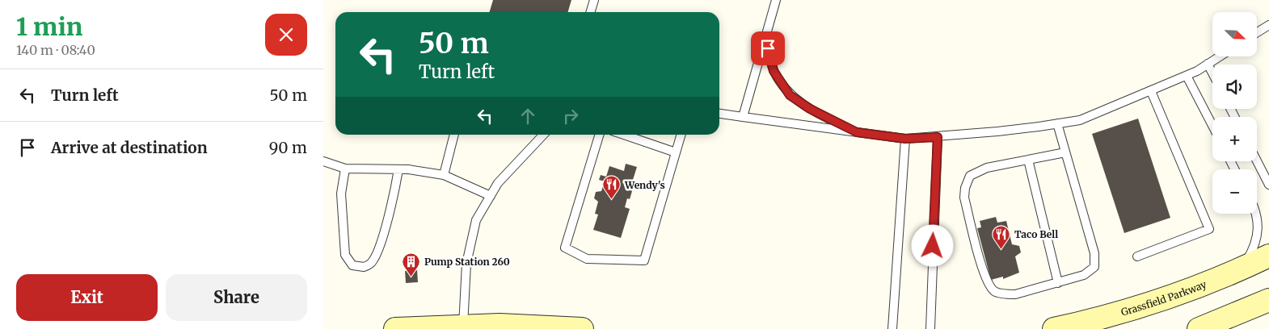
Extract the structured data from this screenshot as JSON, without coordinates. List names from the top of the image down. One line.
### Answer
{"streets":{"street":["Grassfield Parkway"]},"places":{"restaurant":["Wendy's","Taco Bell"],"building":["Pump Station 260"]},"north":"bottom right","page":{"heading":["1 min","140 m · 08:40"],"map_buttons":["+","−"],"turn":["50 m","Turn left"],"list":[{"name":"Turn left","value":"50 m"},{"name":"Arrive at destination","value":"90 m"}],"buttons":["Exit","Share"]}}
